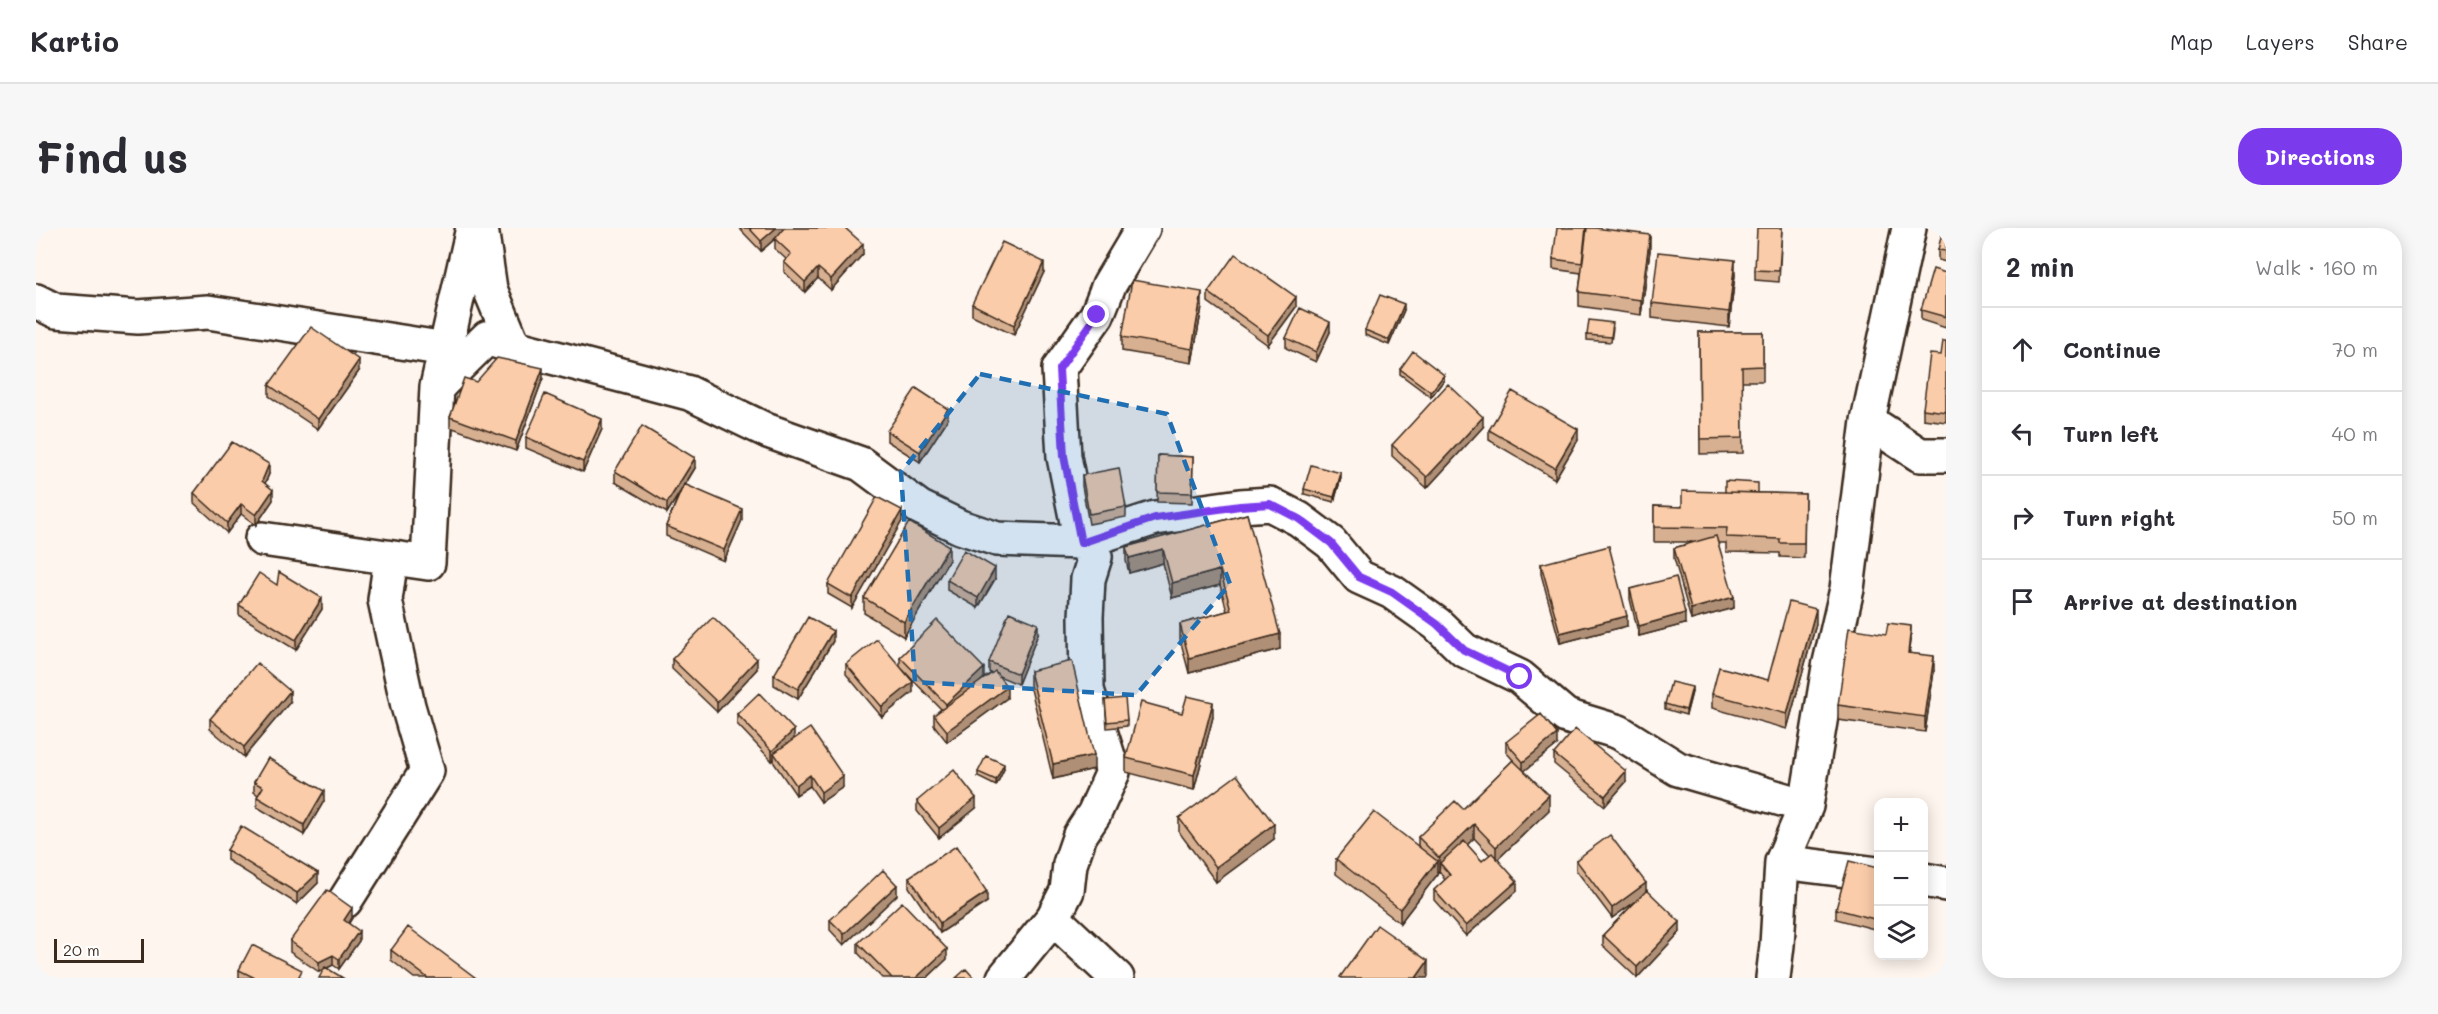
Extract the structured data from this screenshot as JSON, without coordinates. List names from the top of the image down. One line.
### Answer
{"scale_bar":"20 m","page":{"header":"Kartio","nav":["Map","Layers","Share"],"buttons":"Directions","title":"Find us","heading":["2 min","Walk · 160 m"],"list":[["Continue","70 m"],["Turn left","40 m"],["Turn right","50 m"],"Arrive at destination"],"map_buttons":["+","−"],"scale":"20 m"}}
